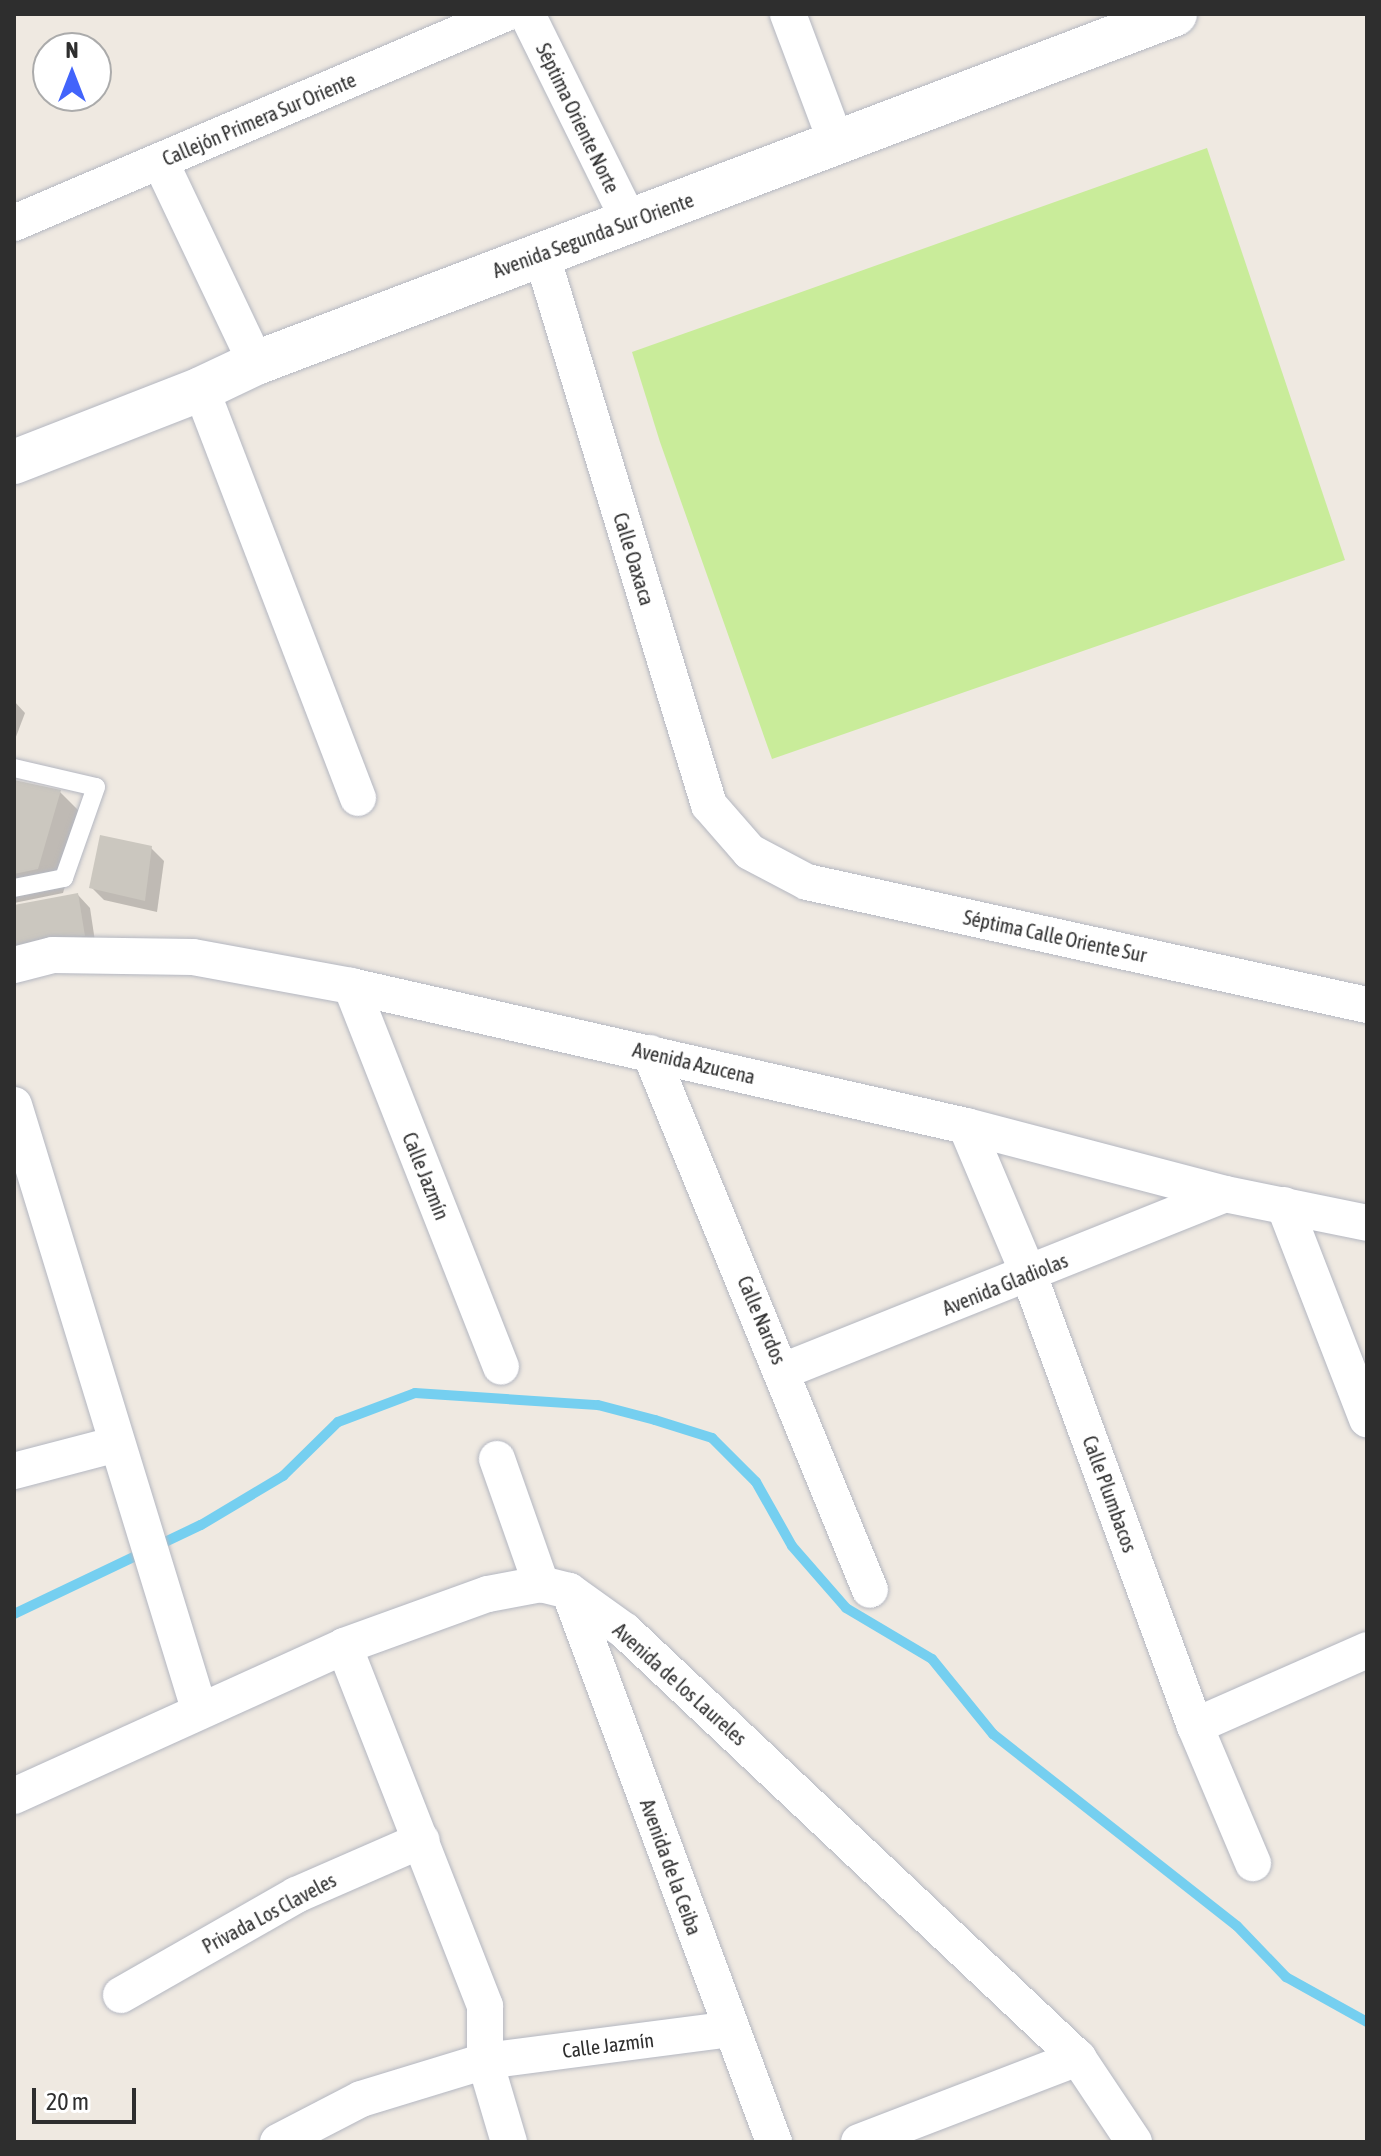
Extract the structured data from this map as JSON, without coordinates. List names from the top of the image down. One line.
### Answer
{"streets":{"street":["Séptima Oriente Norte","Callejón Primera Sur Oriente","Avenida Segunda Sur Oriente","Calle Oaxaca","Séptima Calle Oriente Sur","Avenida Azucena","Calle Jazmín","Avenida Gladiolas","Calle Nardos","Calle Plumbacos","Avenida de los Laureles","Avenida de la Ceiba","Privada Los Claveles"]},"crossings":[["Séptima Oriente Norte","Avenida Segunda Sur Oriente"],["Avenida Segunda Sur Oriente","Calle Oaxaca"],["Calle Oaxaca","Séptima Calle Oriente Sur"],["Avenida Azucena","Calle Jazmín"],["Avenida Azucena","Avenida Gladiolas"],["Avenida Azucena","Calle Nardos"],["Avenida Azucena","Calle Plumbacos"],["Calle Jazmín","Avenida de la Ceiba"],["Avenida Gladiolas","Calle Nardos"],["Avenida Gladiolas","Calle Plumbacos"],["Avenida de los Laureles","Avenida de la Ceiba"]],"scale_bar":"20 m","north":"top"}
